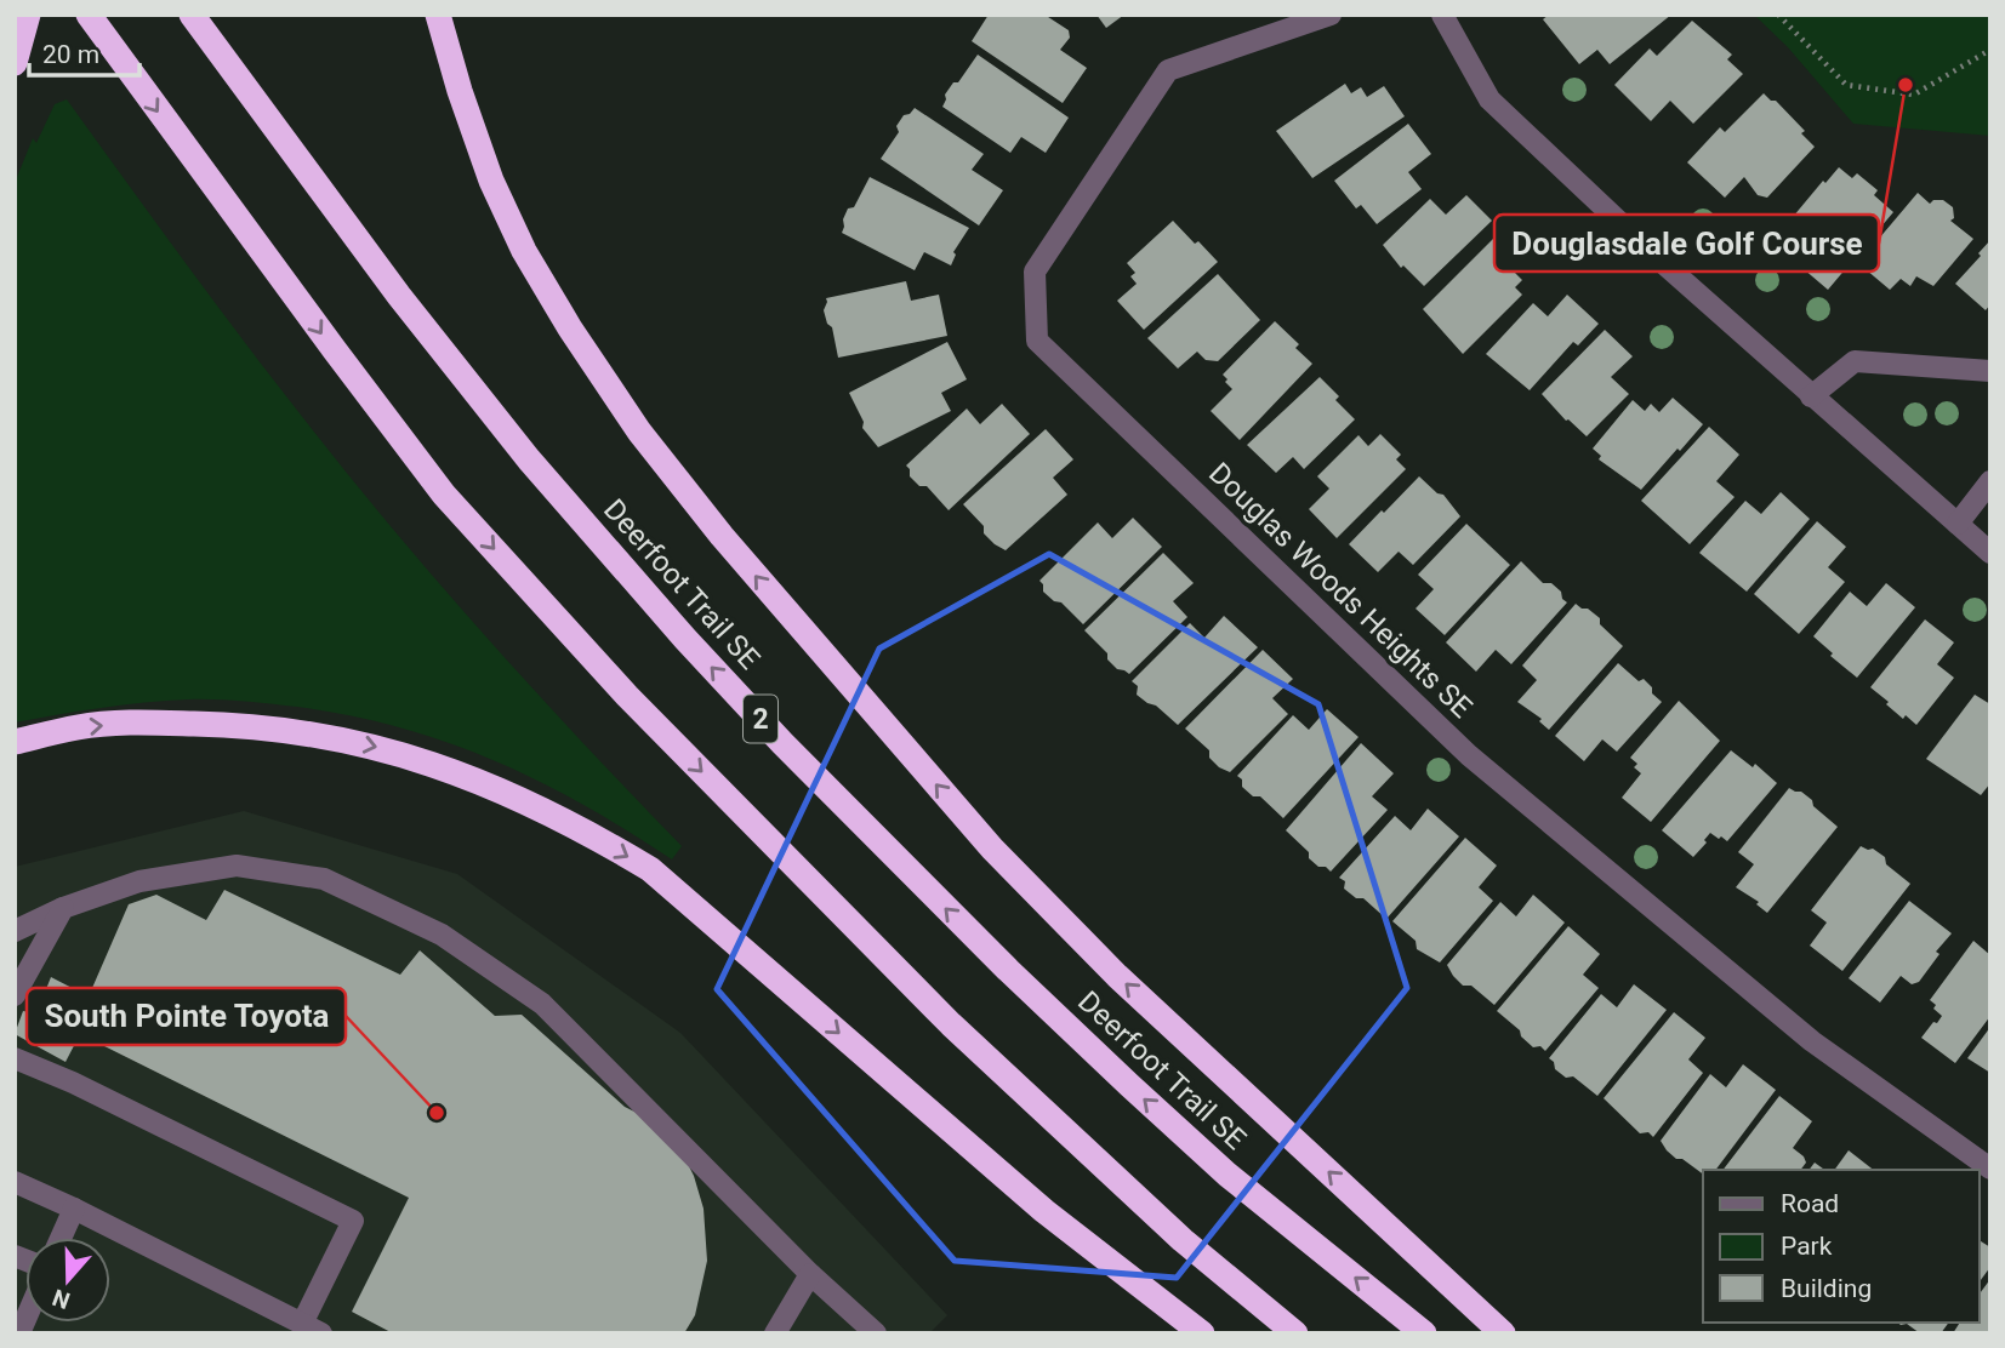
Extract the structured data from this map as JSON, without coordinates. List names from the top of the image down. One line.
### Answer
{"streets":{"highway":["Deerfoot Trail SE","2"],"street":["Douglas Woods Heights SE"]},"places":["Douglasdale Golf Course","South Pointe Toyota"],"legend":["Road","Park","Building"],"scale_bar":"20 m","north":"bottom"}
